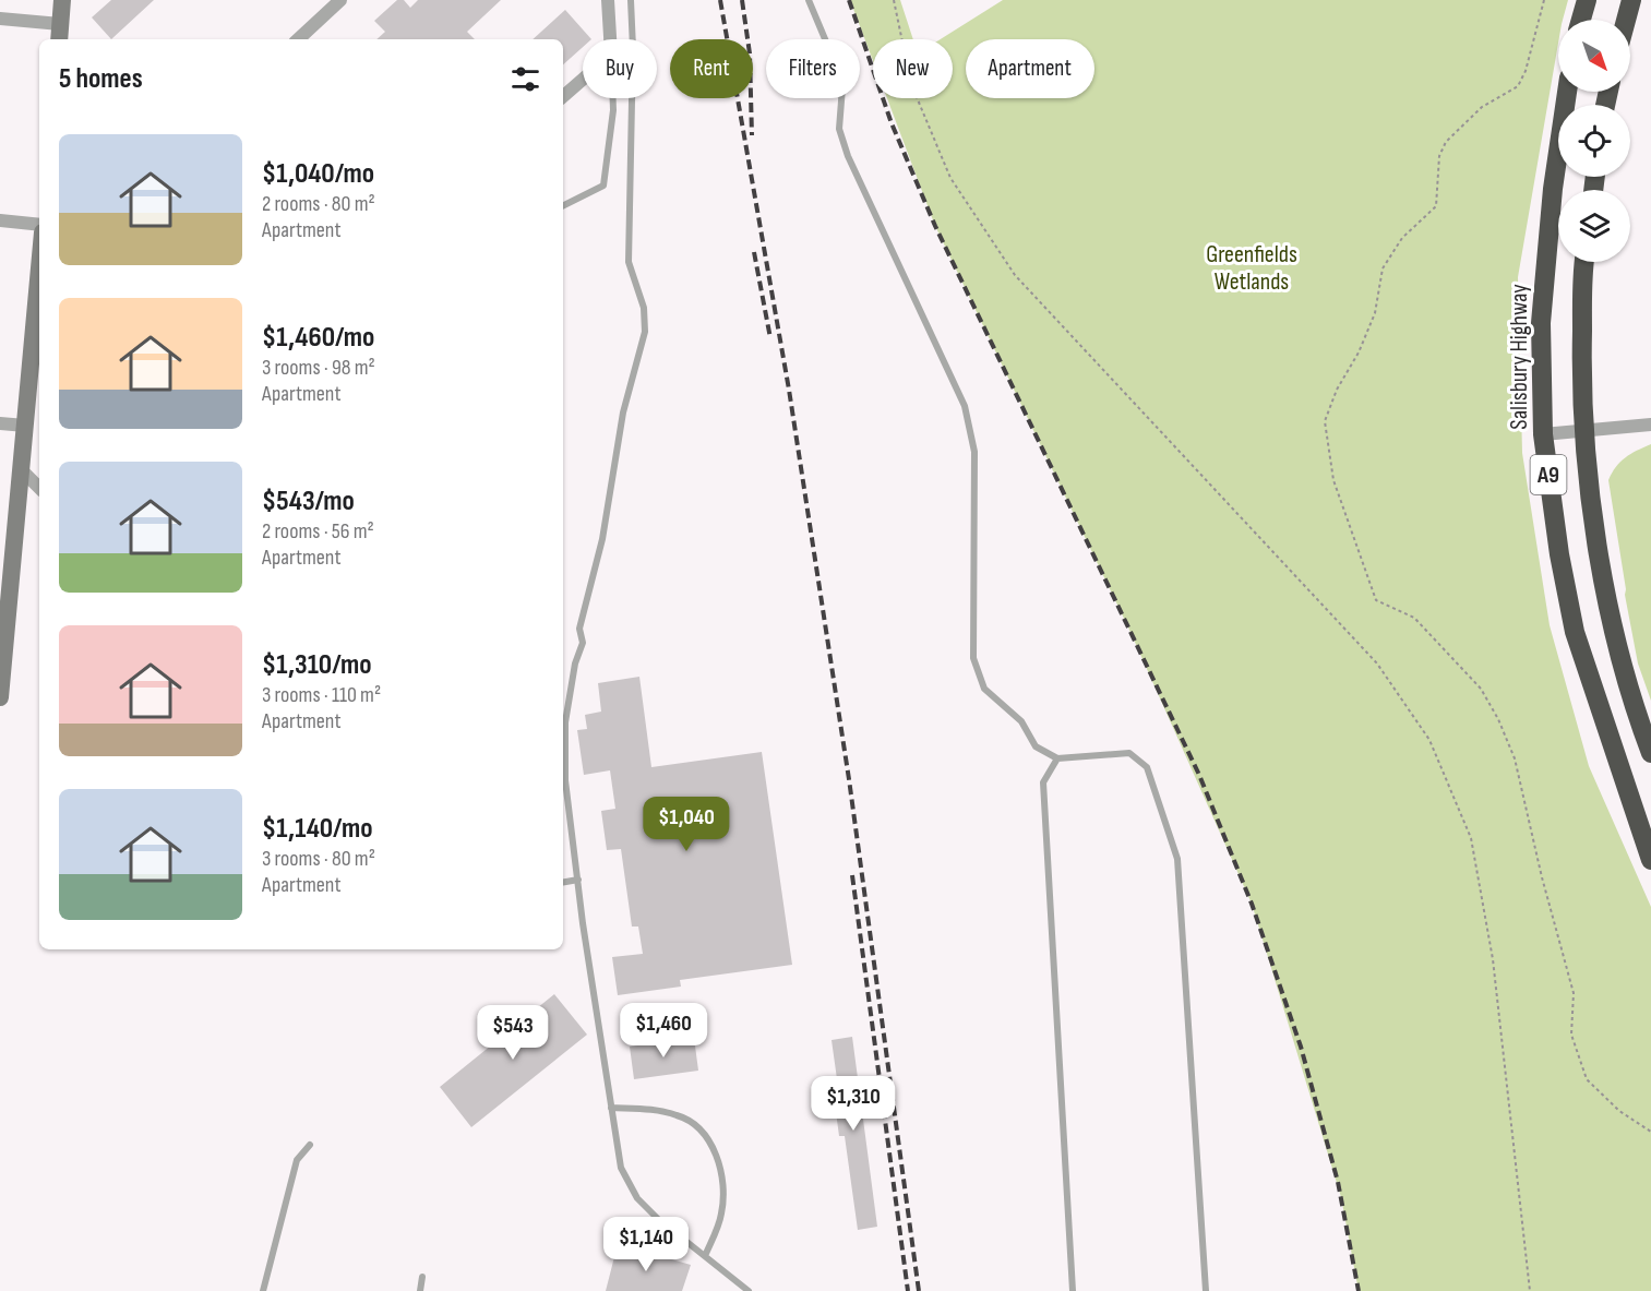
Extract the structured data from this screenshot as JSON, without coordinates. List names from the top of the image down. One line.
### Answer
{"streets":{"highway":["Salisbury Highway","A9"]},"parks":["Greenfields Wetlands"],"north":"bottom right","page":{"chip":["Buy","Rent","Filters","New","Apartment"],"heading":"5 homes","list":[{"name":"$1,040/mo","note":"2 rooms · 80 m² · Apartment"},{"name":"$1,460/mo","note":"3 rooms · 98 m² · Apartment"},{"name":"$543/mo","note":"2 rooms · 56 m² · Apartment"},{"name":"$1,310/mo","note":"3 rooms · 110 m² · Apartment"},{"name":"$1,140/mo","note":"3 rooms · 80 m² · Apartment"}],"price":["$1,040","$1,460","$543","$1,310","$1,140"]}}
